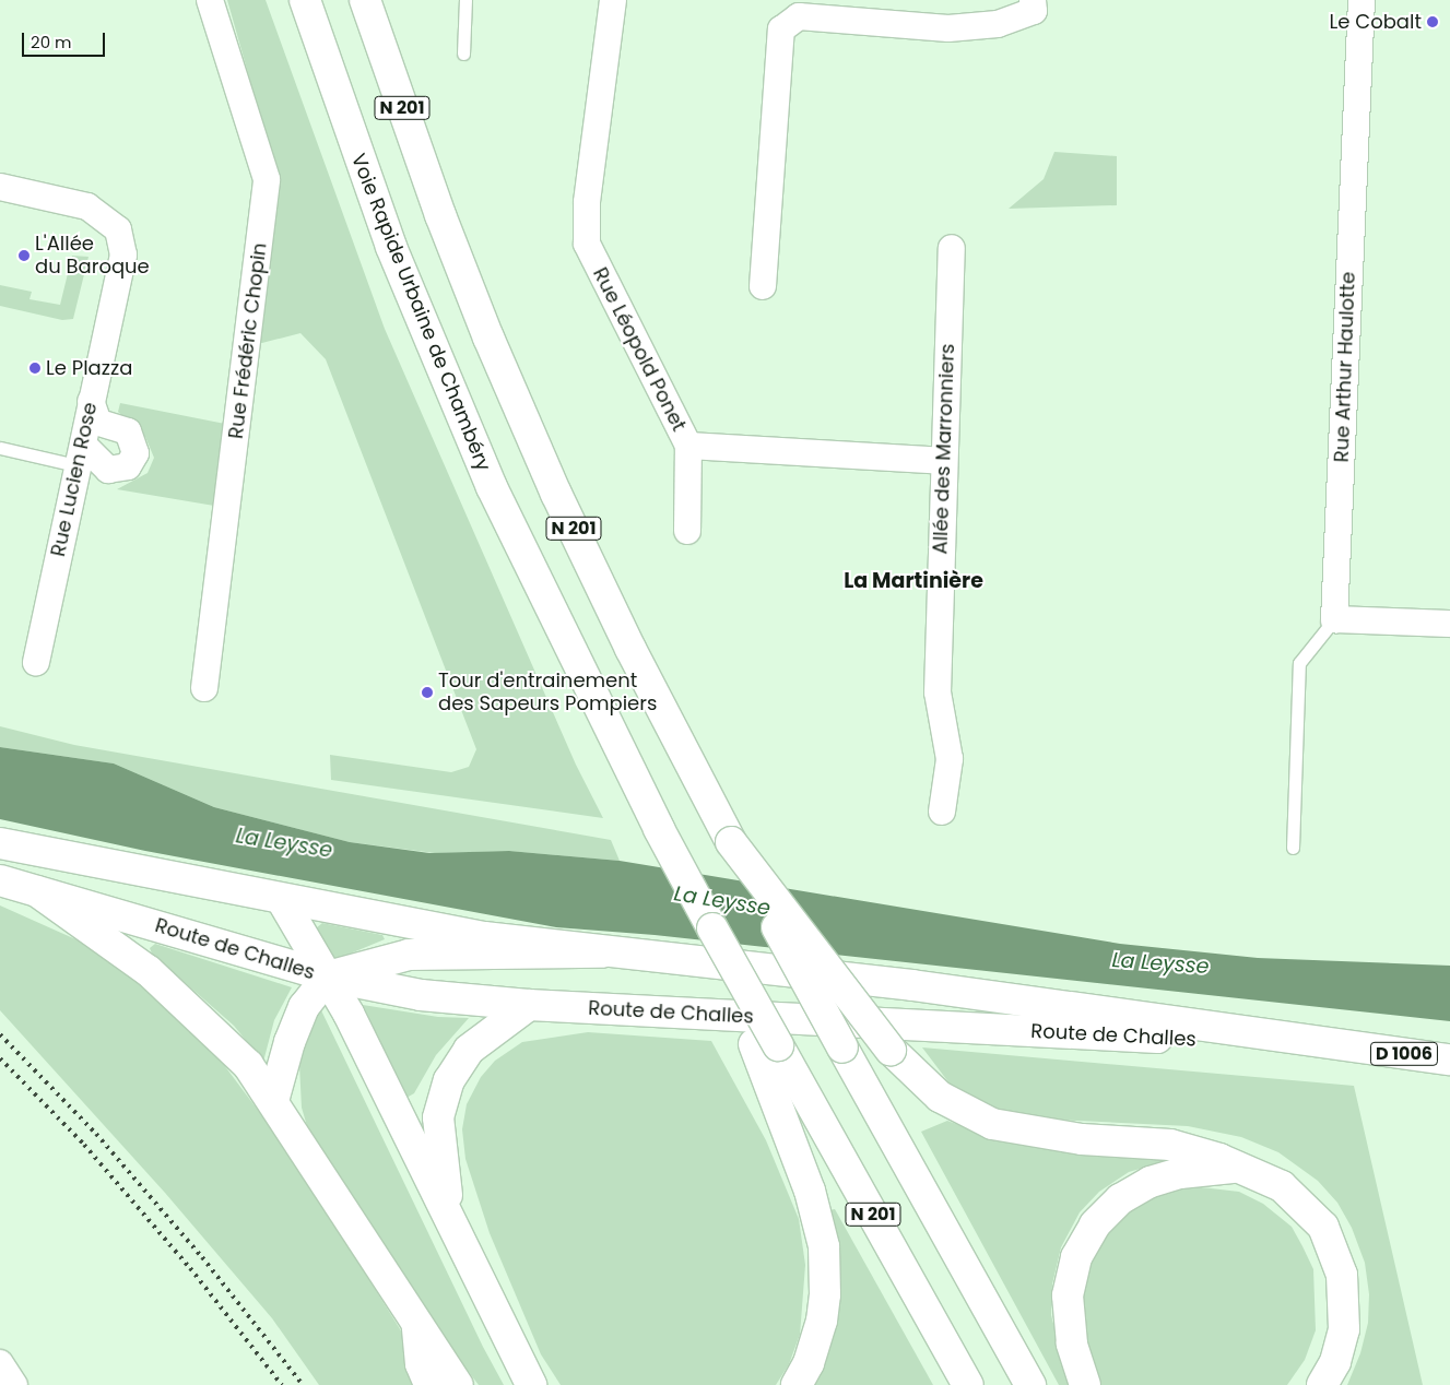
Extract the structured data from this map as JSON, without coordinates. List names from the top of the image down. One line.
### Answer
{"streets":{"main road":["N 201","Voie Rapide Urbaine de Chambéry","Route de Challes","D 1006"],"street":["Rue Frédéric Chopin","Rue Léopold Ponet","Rue Arthur Haulotte","Allée des Marronniers","Rue Lucien Rose"]},"crossings":[["N 201","Voie Rapide Urbaine de Chambéry"],["Rue Léopold Ponet","Allée des Marronniers"]],"districts":["La Martinière"],"water":["La Leysse"],"places":["Le Cobalt","L'Allée du Baroque","Le Plazza","Tour d'entrainement des Sapeurs Pompiers"],"scale_bar":"20 m"}
